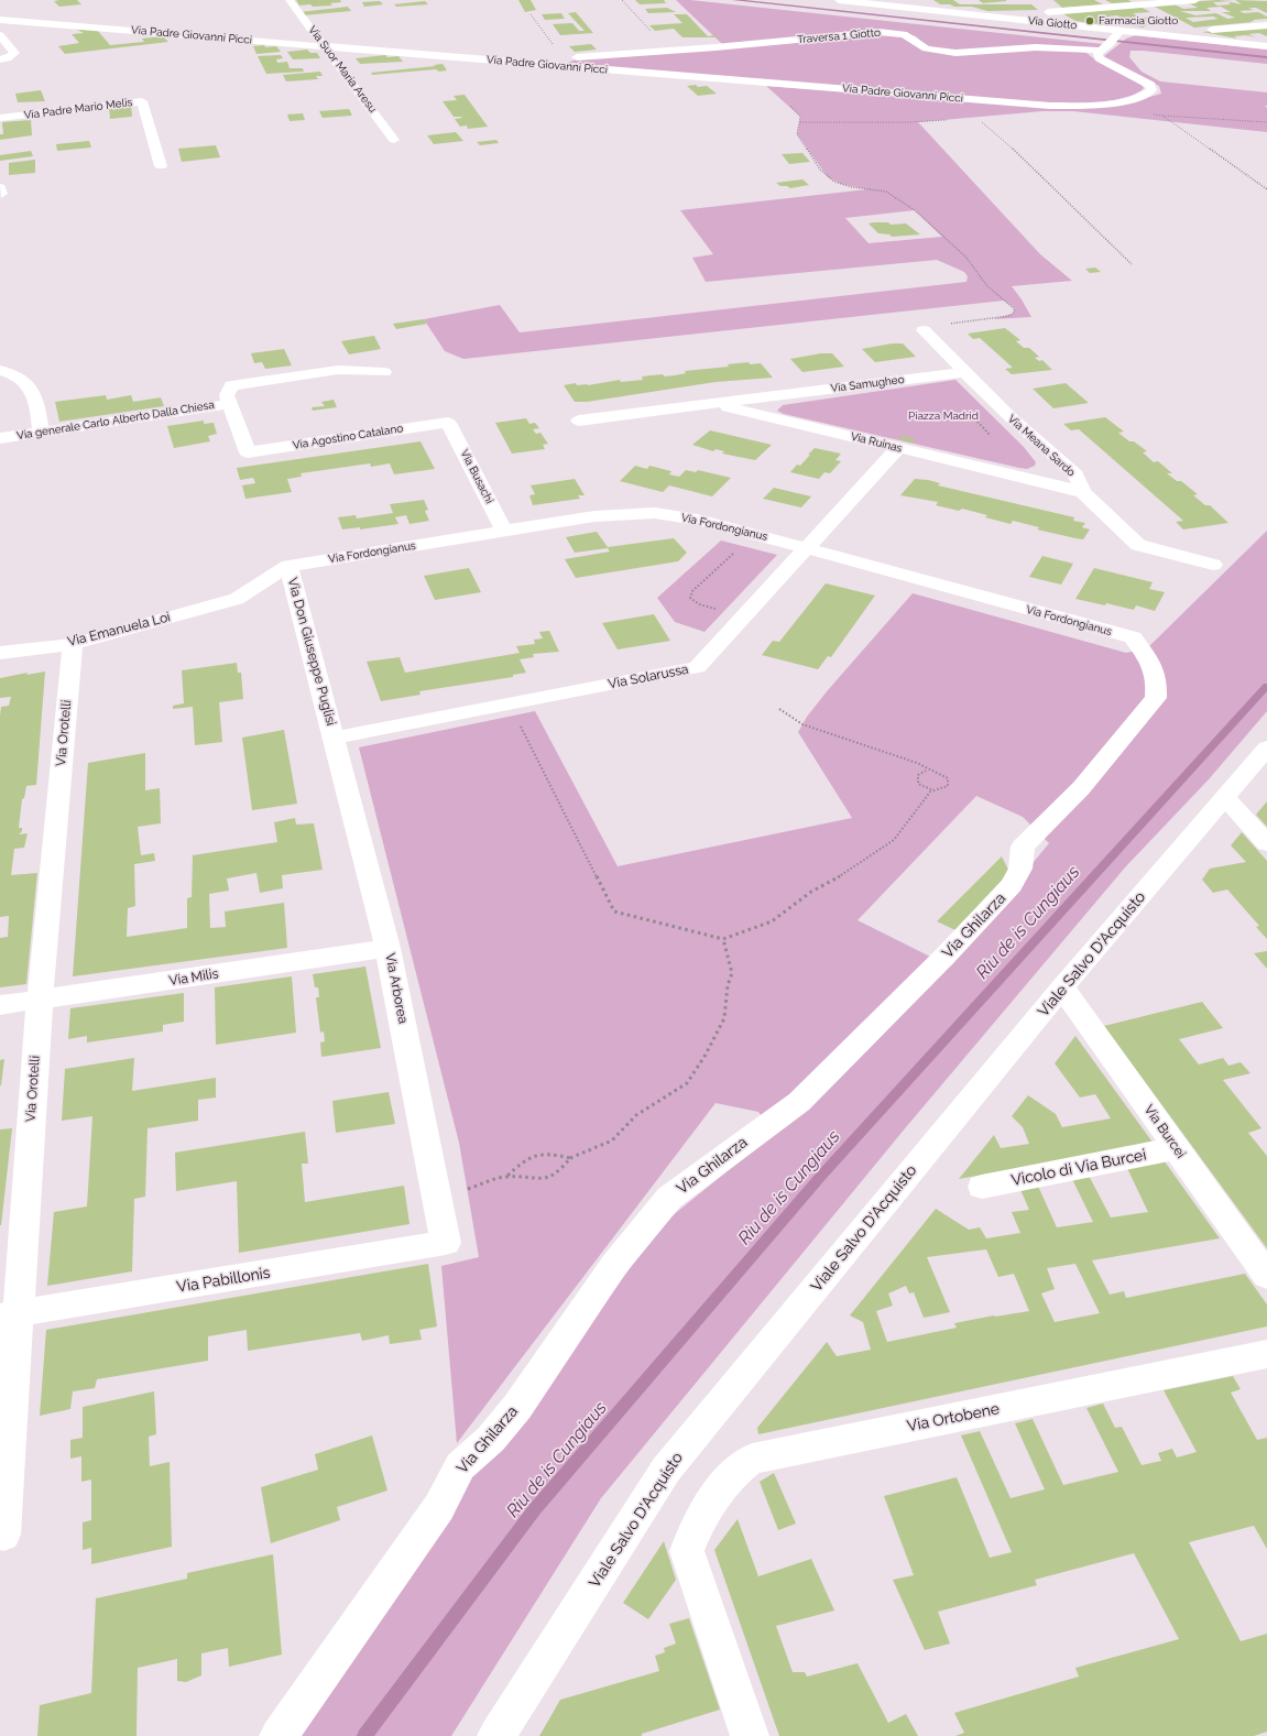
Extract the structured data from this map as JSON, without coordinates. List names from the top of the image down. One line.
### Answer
{"streets":{"street":["Via Giotto","Via Padre Giovanni Picci","Traversa 1 Giotto","Via Suor Maria Aresu","Via Padre Mario Melis","Via Samugheo","Via generale Carlo Alberto Dalla Chiesa","Via Agostino Catalano","Via Ruinas","Via Meana Sardo","Via Busachi","Via Fordongianus","Via Emanuela Loi","Via Don Giuseppe Puglisi","Via Solarussa","Via Orotelli","Via Ghilarza","Viale Salvo D'Acquisto","Via Milis","Via Arborea","Via Burcei","Vicolo di Via Burcei","Via Pabillonis","Via Ortobene"]},"crossings":[["Via Padre Giovanni Picci","Traversa 1 Giotto"],["Via Padre Giovanni Picci","Via Suor Maria Aresu"],["Via Samugheo","Via Ruinas"],["Via Samugheo","Via Meana Sardo"],["Via generale Carlo Alberto Dalla Chiesa","Via Agostino Catalano"],["Via Agostino Catalano","Via Busachi"],["Via Ruinas","Via Meana Sardo"],["Via Ruinas","Via Solarussa"],["Via Busachi","Via Fordongianus"],["Via Fordongianus","Via Emanuela Loi"],["Via Fordongianus","Via Don Giuseppe Puglisi"],["Via Fordongianus","Via Solarussa"],["Via Fordongianus","Via Ghilarza"],["Via Emanuela Loi","Via Orotelli"],["Via Don Giuseppe Puglisi","Via Solarussa"],["Via Don Giuseppe Puglisi","Via Arborea"],["Via Solarussa","Via Arborea"],["Via Orotelli","Via Milis"],["Via Orotelli","Via Pabillonis"],["Viale Salvo D'Acquisto","Via Burcei"],["Via Milis","Via Arborea"],["Via Arborea","Via Pabillonis"],["Via Burcei","Vicolo di Via Burcei"]],"water":["Riu de is Cungiaus"],"parks":["Piazza Madrid"],"places":["Farmacia Giotto"]}
